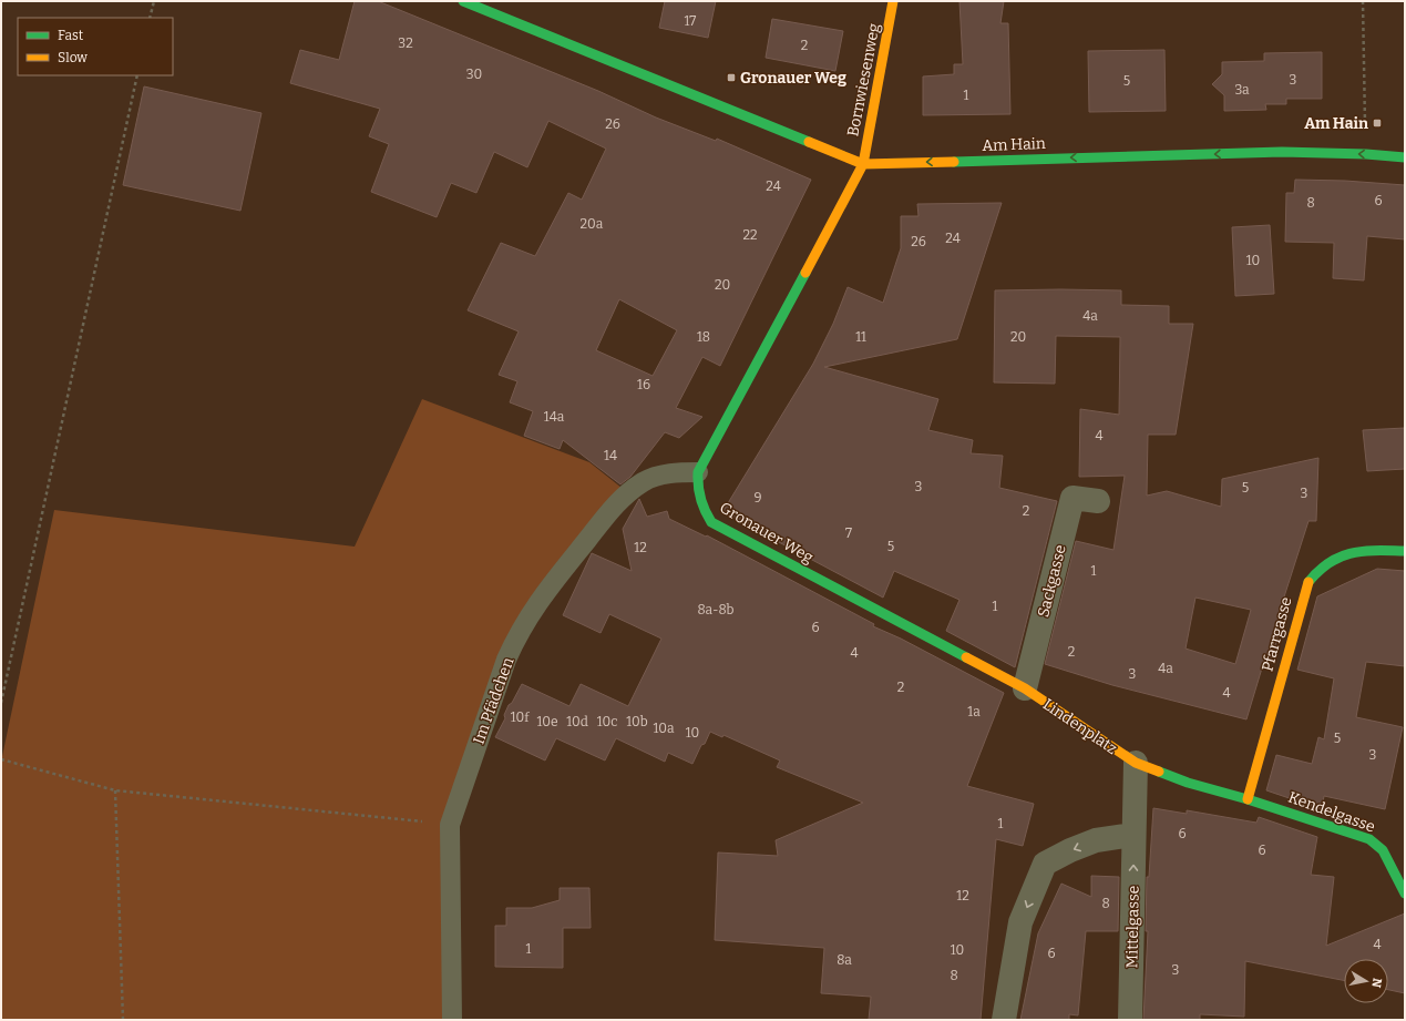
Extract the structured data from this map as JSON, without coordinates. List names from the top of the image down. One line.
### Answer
{"streets":{"street":["Bornwiesenweg","Am Hain","Gronauer Weg","Sackgasse","Pfarrgasse","Lindenplatz","Kendelgasse","Mittelgasse"],"lane":["Im Pfädchen"]},"crossings":[["Bornwiesenweg","Am Hain"],["Bornwiesenweg","Gronauer Weg"],["Am Hain","Gronauer Weg"],["Gronauer Weg","Sackgasse"],["Gronauer Weg","Im Pfädchen"],["Gronauer Weg","Lindenplatz"],["Sackgasse","Lindenplatz"],["Pfarrgasse","Lindenplatz"],["Pfarrgasse","Kendelgasse"],["Lindenplatz","Kendelgasse"]],"one_way":["Am Hain","Mittelgasse"],"places":{"transit":["Gronauer Weg","Am Hain"]},"house_numbers":["17","32","2","30","3","5","3a","1","26","24","6","8","20a","22","24","26","10","20","4a","18","11","20","16","14a","4","14","3","5","3","9","2","7","5","12","1","1","8a-8b","6","2","4","4a","3","2","4","1a","10f","10e","10d","10c","10b","10a","10","5","3","1","6","6","12","8","4","1","10","6","8a","3","8"],"legend":["Fast","Slow"],"north":"right"}
